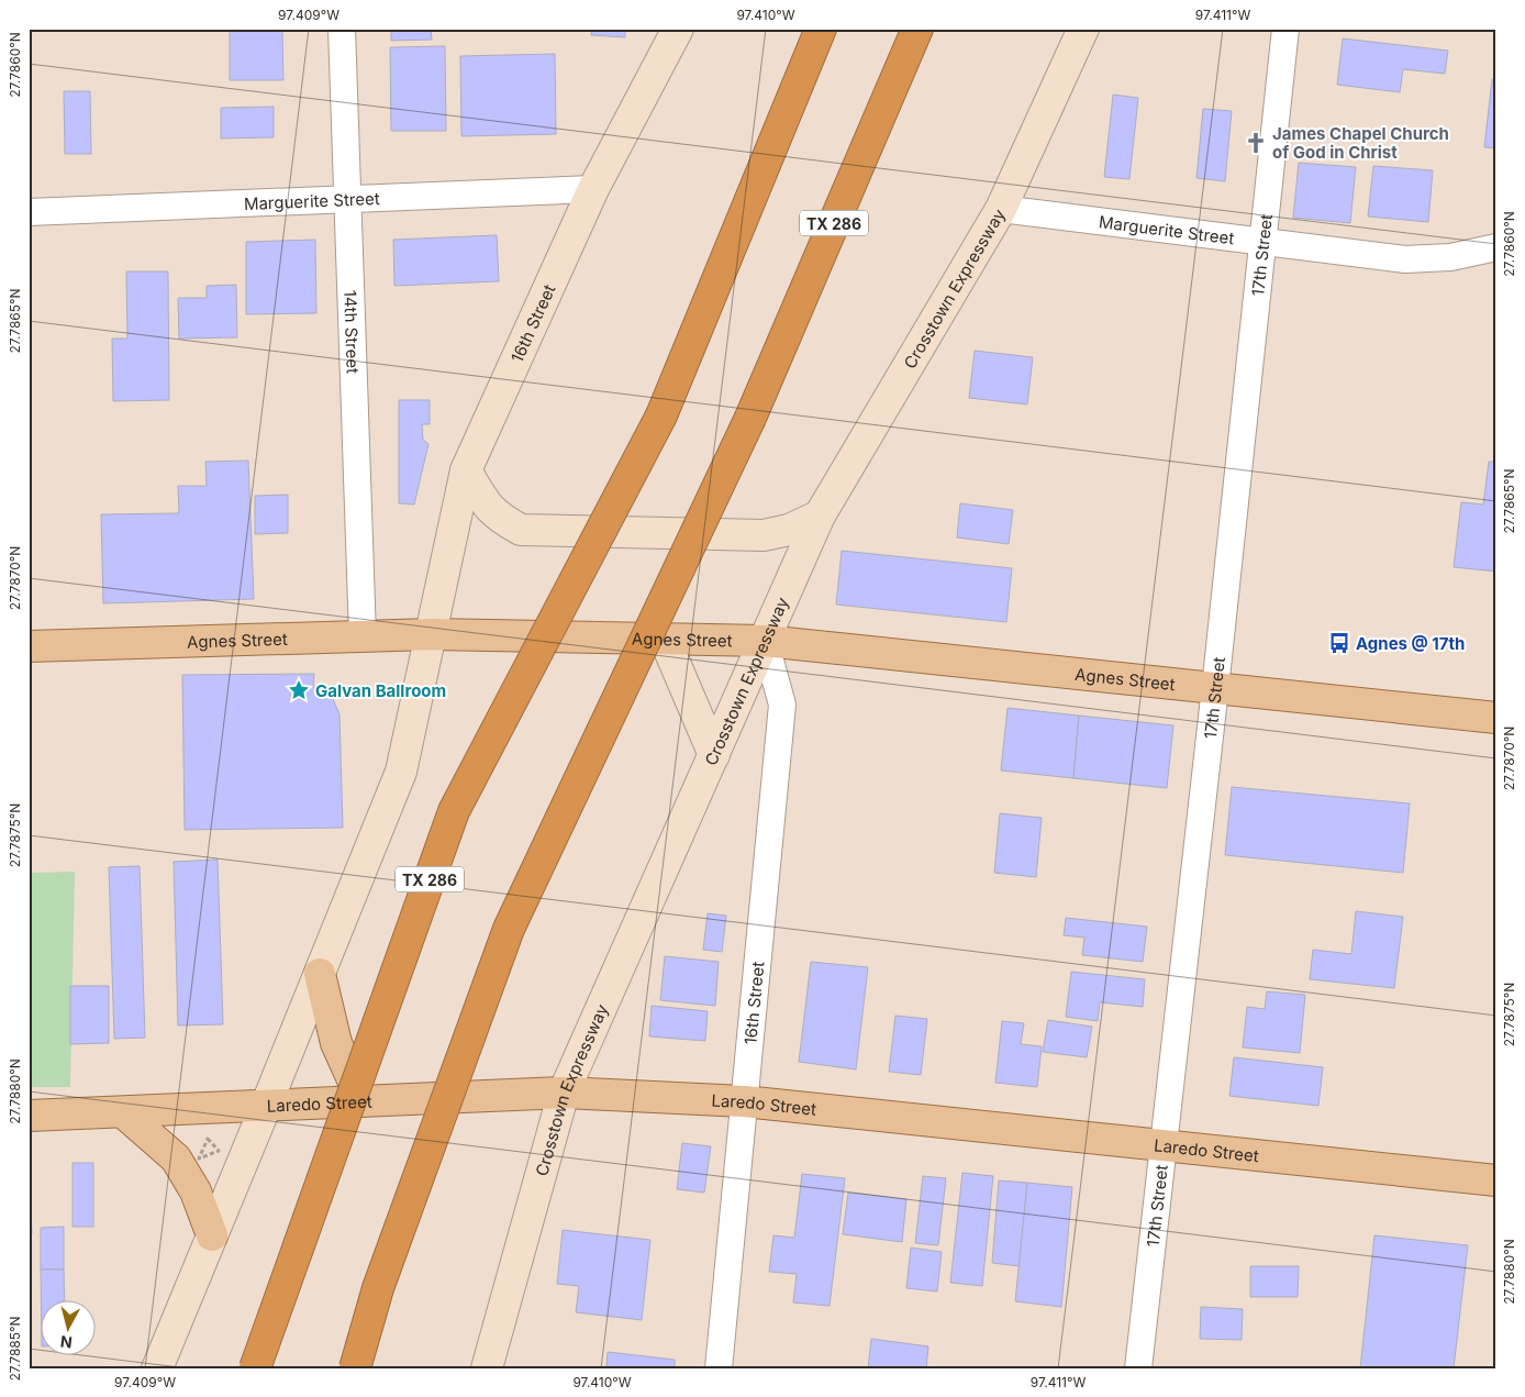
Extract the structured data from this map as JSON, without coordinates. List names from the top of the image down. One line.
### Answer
{"streets":{"highway":["TX 286"],"main road":["Crosstown Expressway","16th Street","Agnes Street","Laredo Street"],"street":["Marguerite Street","17th Street","14th Street"]},"crossings":[["Marguerite Street","17th Street"],["Marguerite Street","Crosstown Expressway"],["Marguerite Street","16th Street"],["Marguerite Street","14th Street"],["17th Street","Agnes Street"],["17th Street","Laredo Street"],["Crosstown Expressway","16th Street"],["Crosstown Expressway","Agnes Street"],["Crosstown Expressway","Laredo Street"],["16th Street","Agnes Street"],["16th Street","Laredo Street"],["14th Street","Agnes Street"]],"places":{"church":["James Chapel Church of God in Christ"],"bus stop":["Agnes @ 17th"],"place":["Galvan Ballroom"]},"north":"bottom","coordinates":["97.409°W","97.410°W","97.411°W","27.7860°N","27.7865°N","27.7870°N","27.7875°N","27.7880°N","27.7885°N"]}
